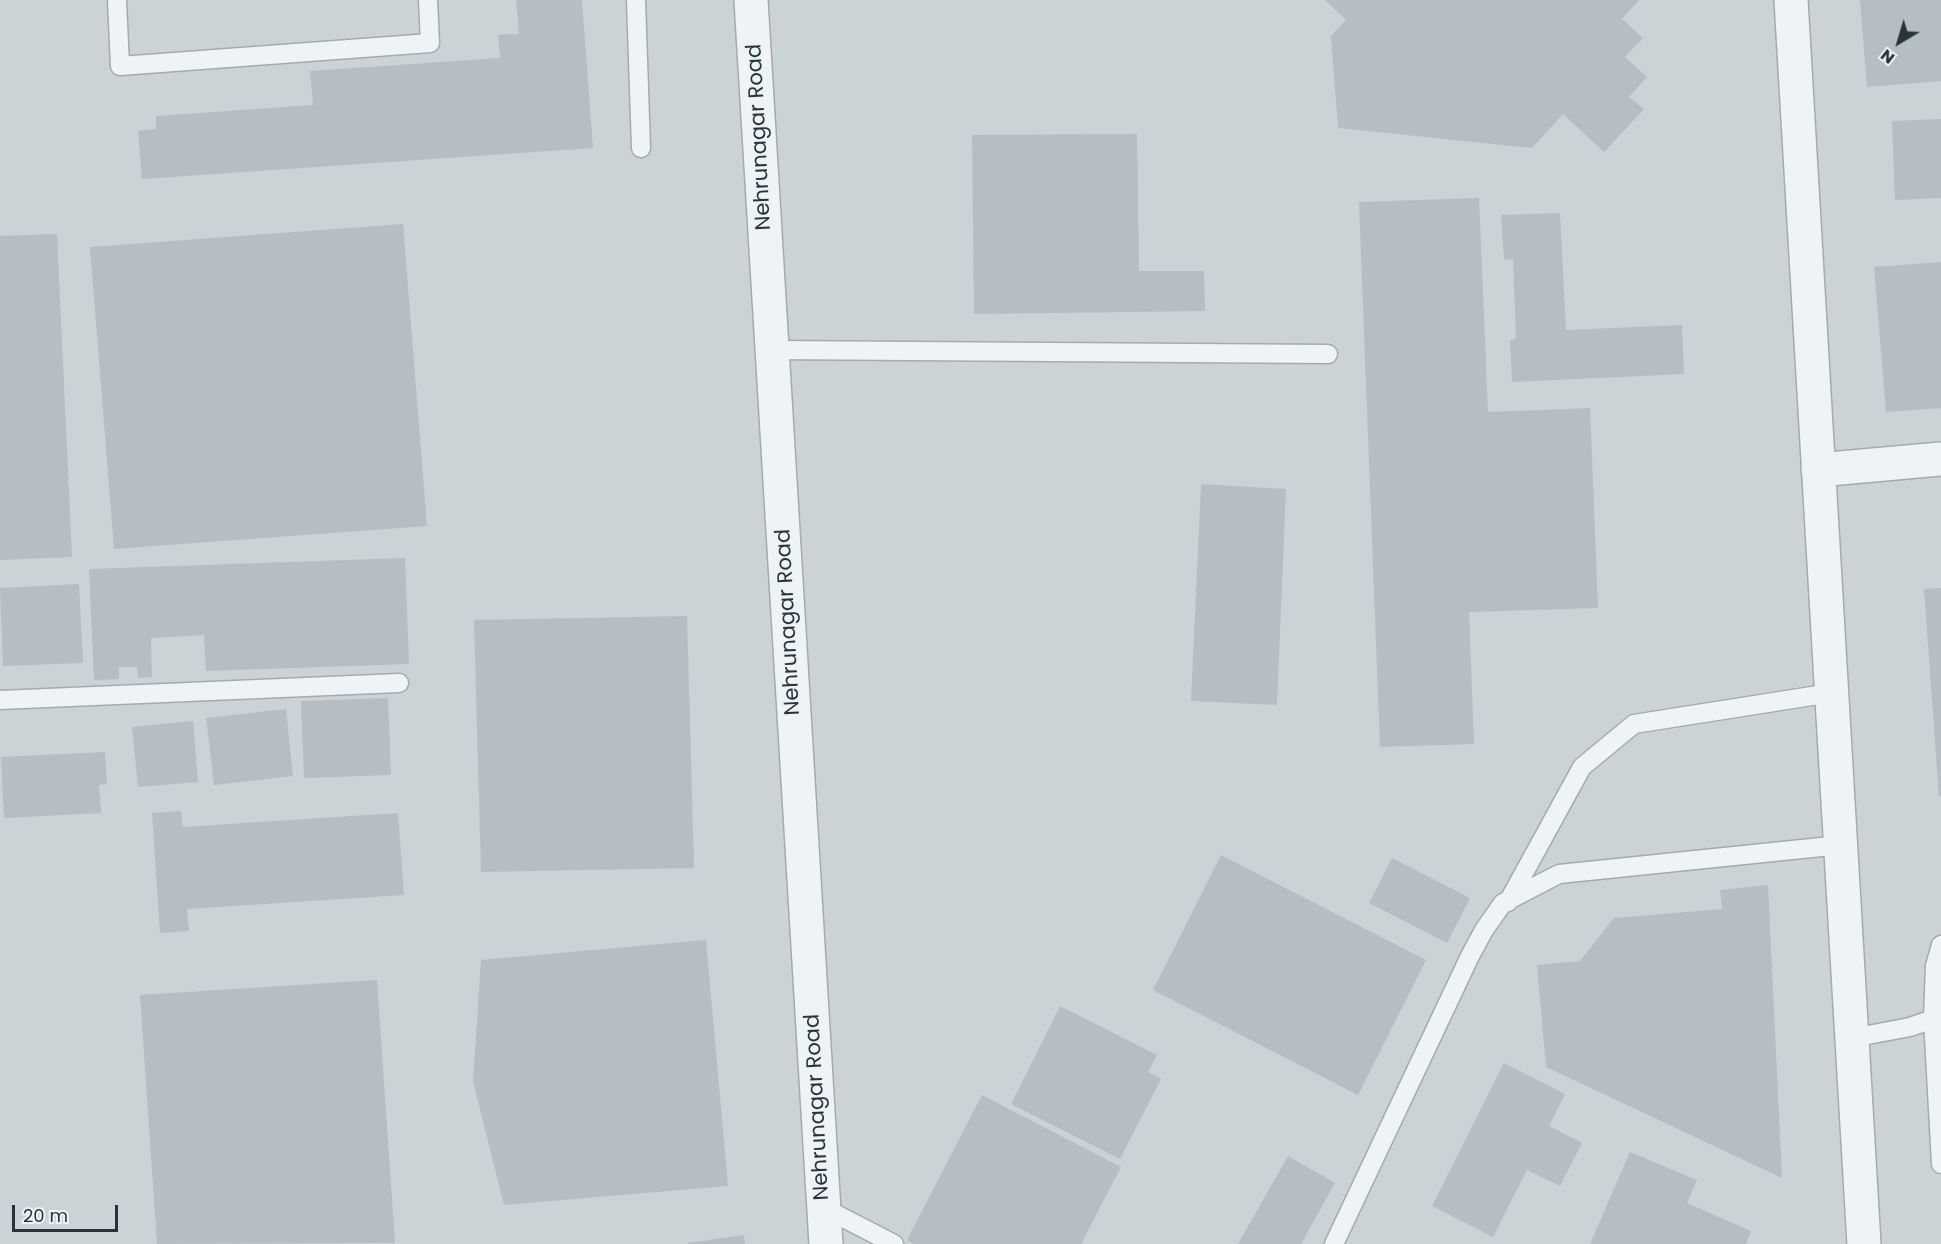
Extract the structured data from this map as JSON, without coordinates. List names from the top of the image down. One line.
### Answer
{"streets":{"street":["Nehrunagar Road"]},"scale_bar":"20 m","north":"bottom left"}
